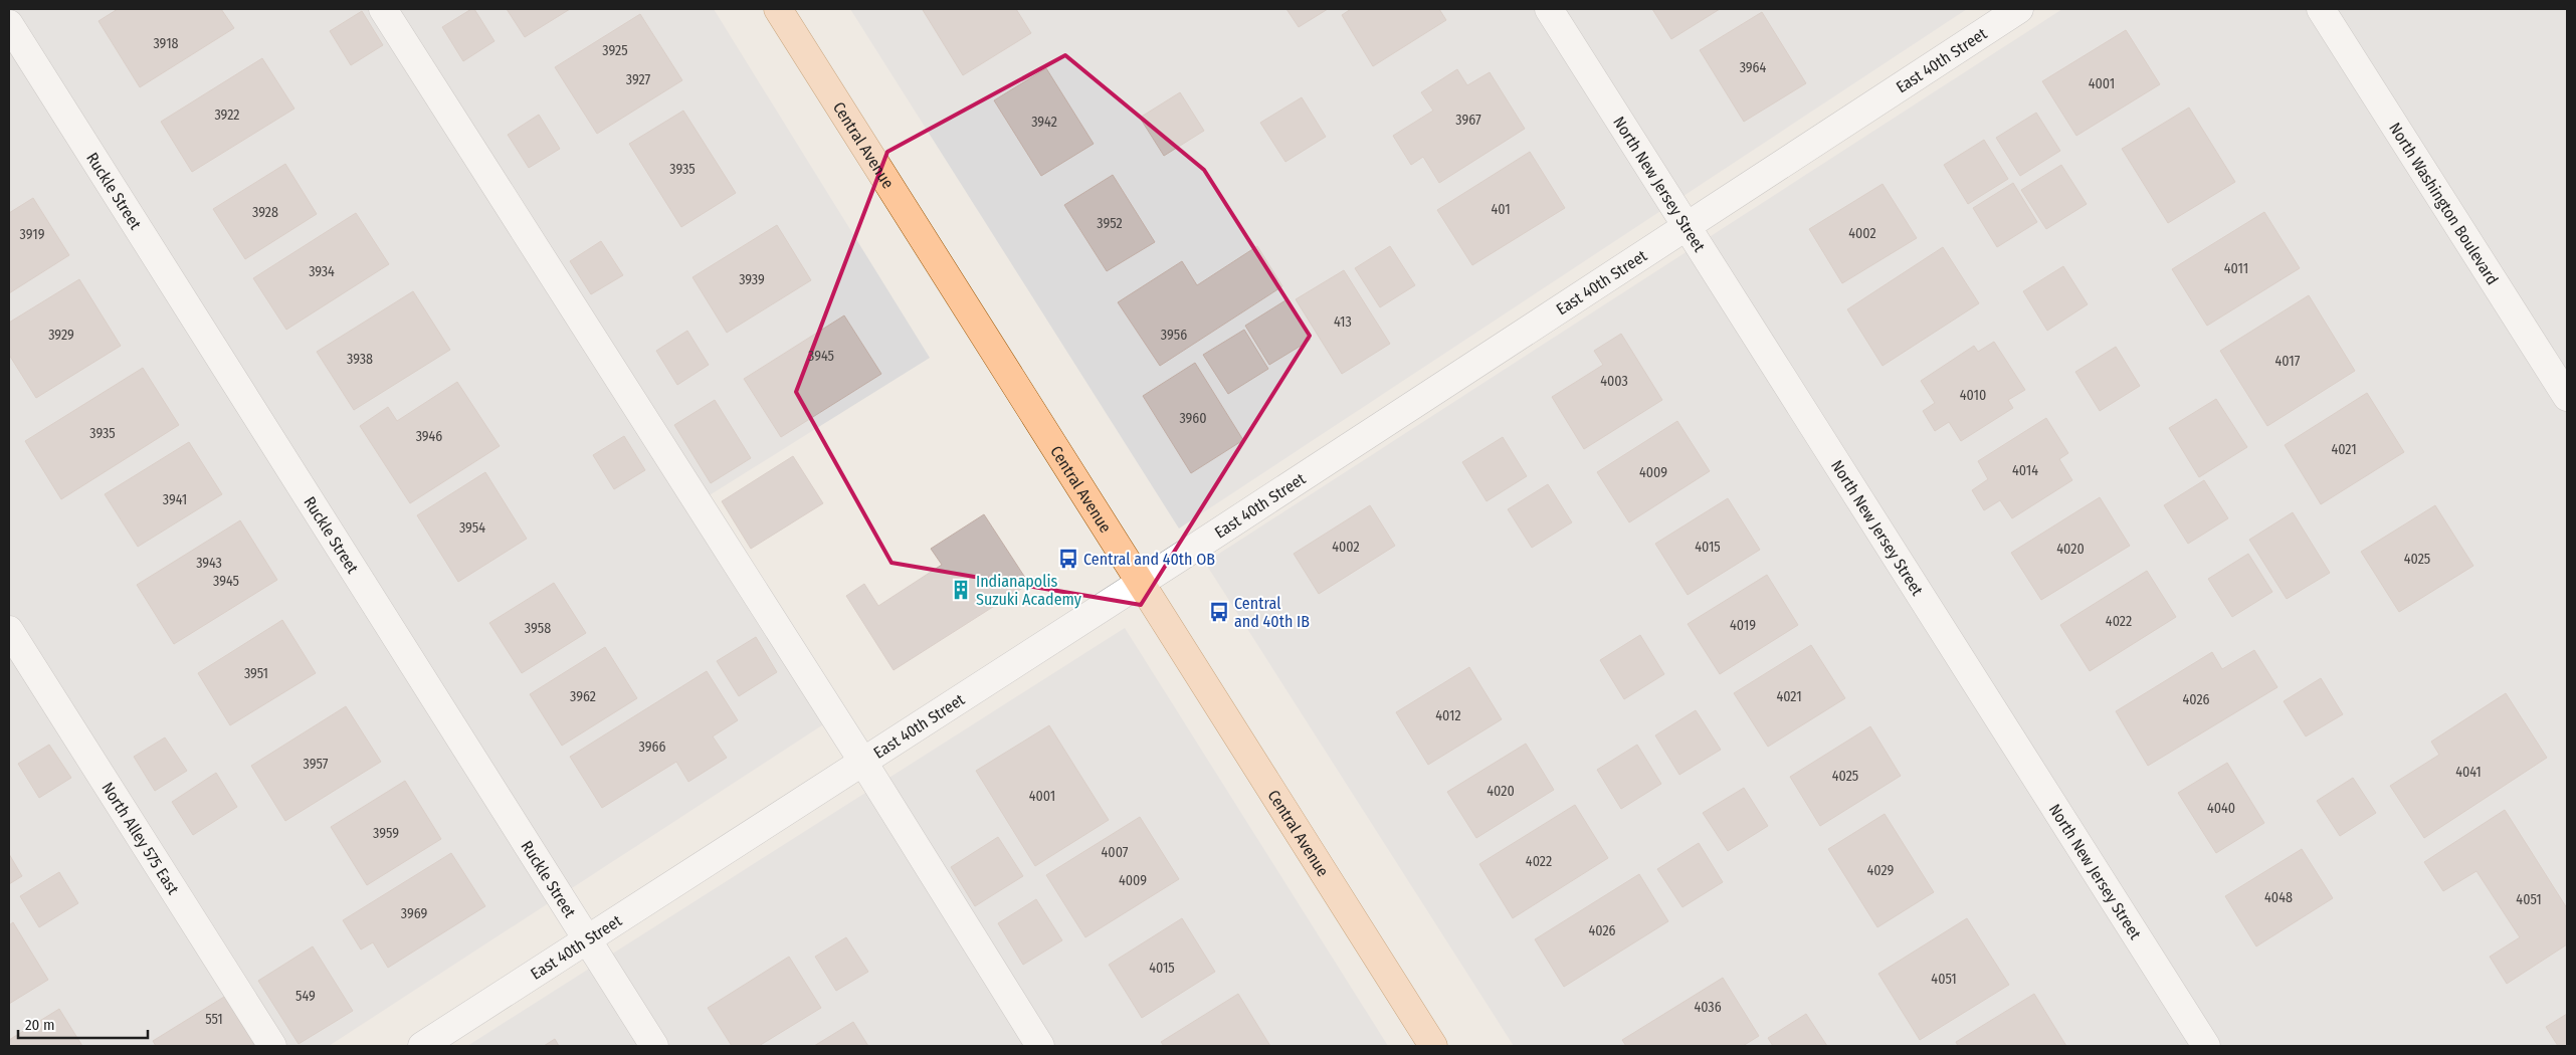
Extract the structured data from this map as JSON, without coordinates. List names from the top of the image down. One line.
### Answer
{"streets":{"main road":["Central Avenue"],"street":["East 40th Street","North New Jersey Street","Ruckle Street","North Washington Boulevard","North Alley 575 East"]},"crossings":[["East 40th Street","Central Avenue"],["East 40th Street","North New Jersey Street"],["East 40th Street","Ruckle Street"]],"places":{"bus stop":["Central and 40th OB","Central and 40th IB"],"building":["Indianapolis Suzuki Academy"]},"house_numbers":["3918","3925","3964","3927","4001","3922","3967","3942","3935","401","3928","3952","4002","3919","4011","3934","3939","413","3929","3956","3945","3938","4017","4003","4010","3960","3935","3946","4021","4014","4009","3941","3954","4002","4015","4020","4025","3943","3945","4022","4019","3958","3951","3962","4021","4026","4012","3966","3957","4041","4025","4020","4001","4040","3959","4007","4022","4029","4009","4048","4051","3969","4026","4015","4051","549","4036","551"],"scale_bar":"20 m"}
